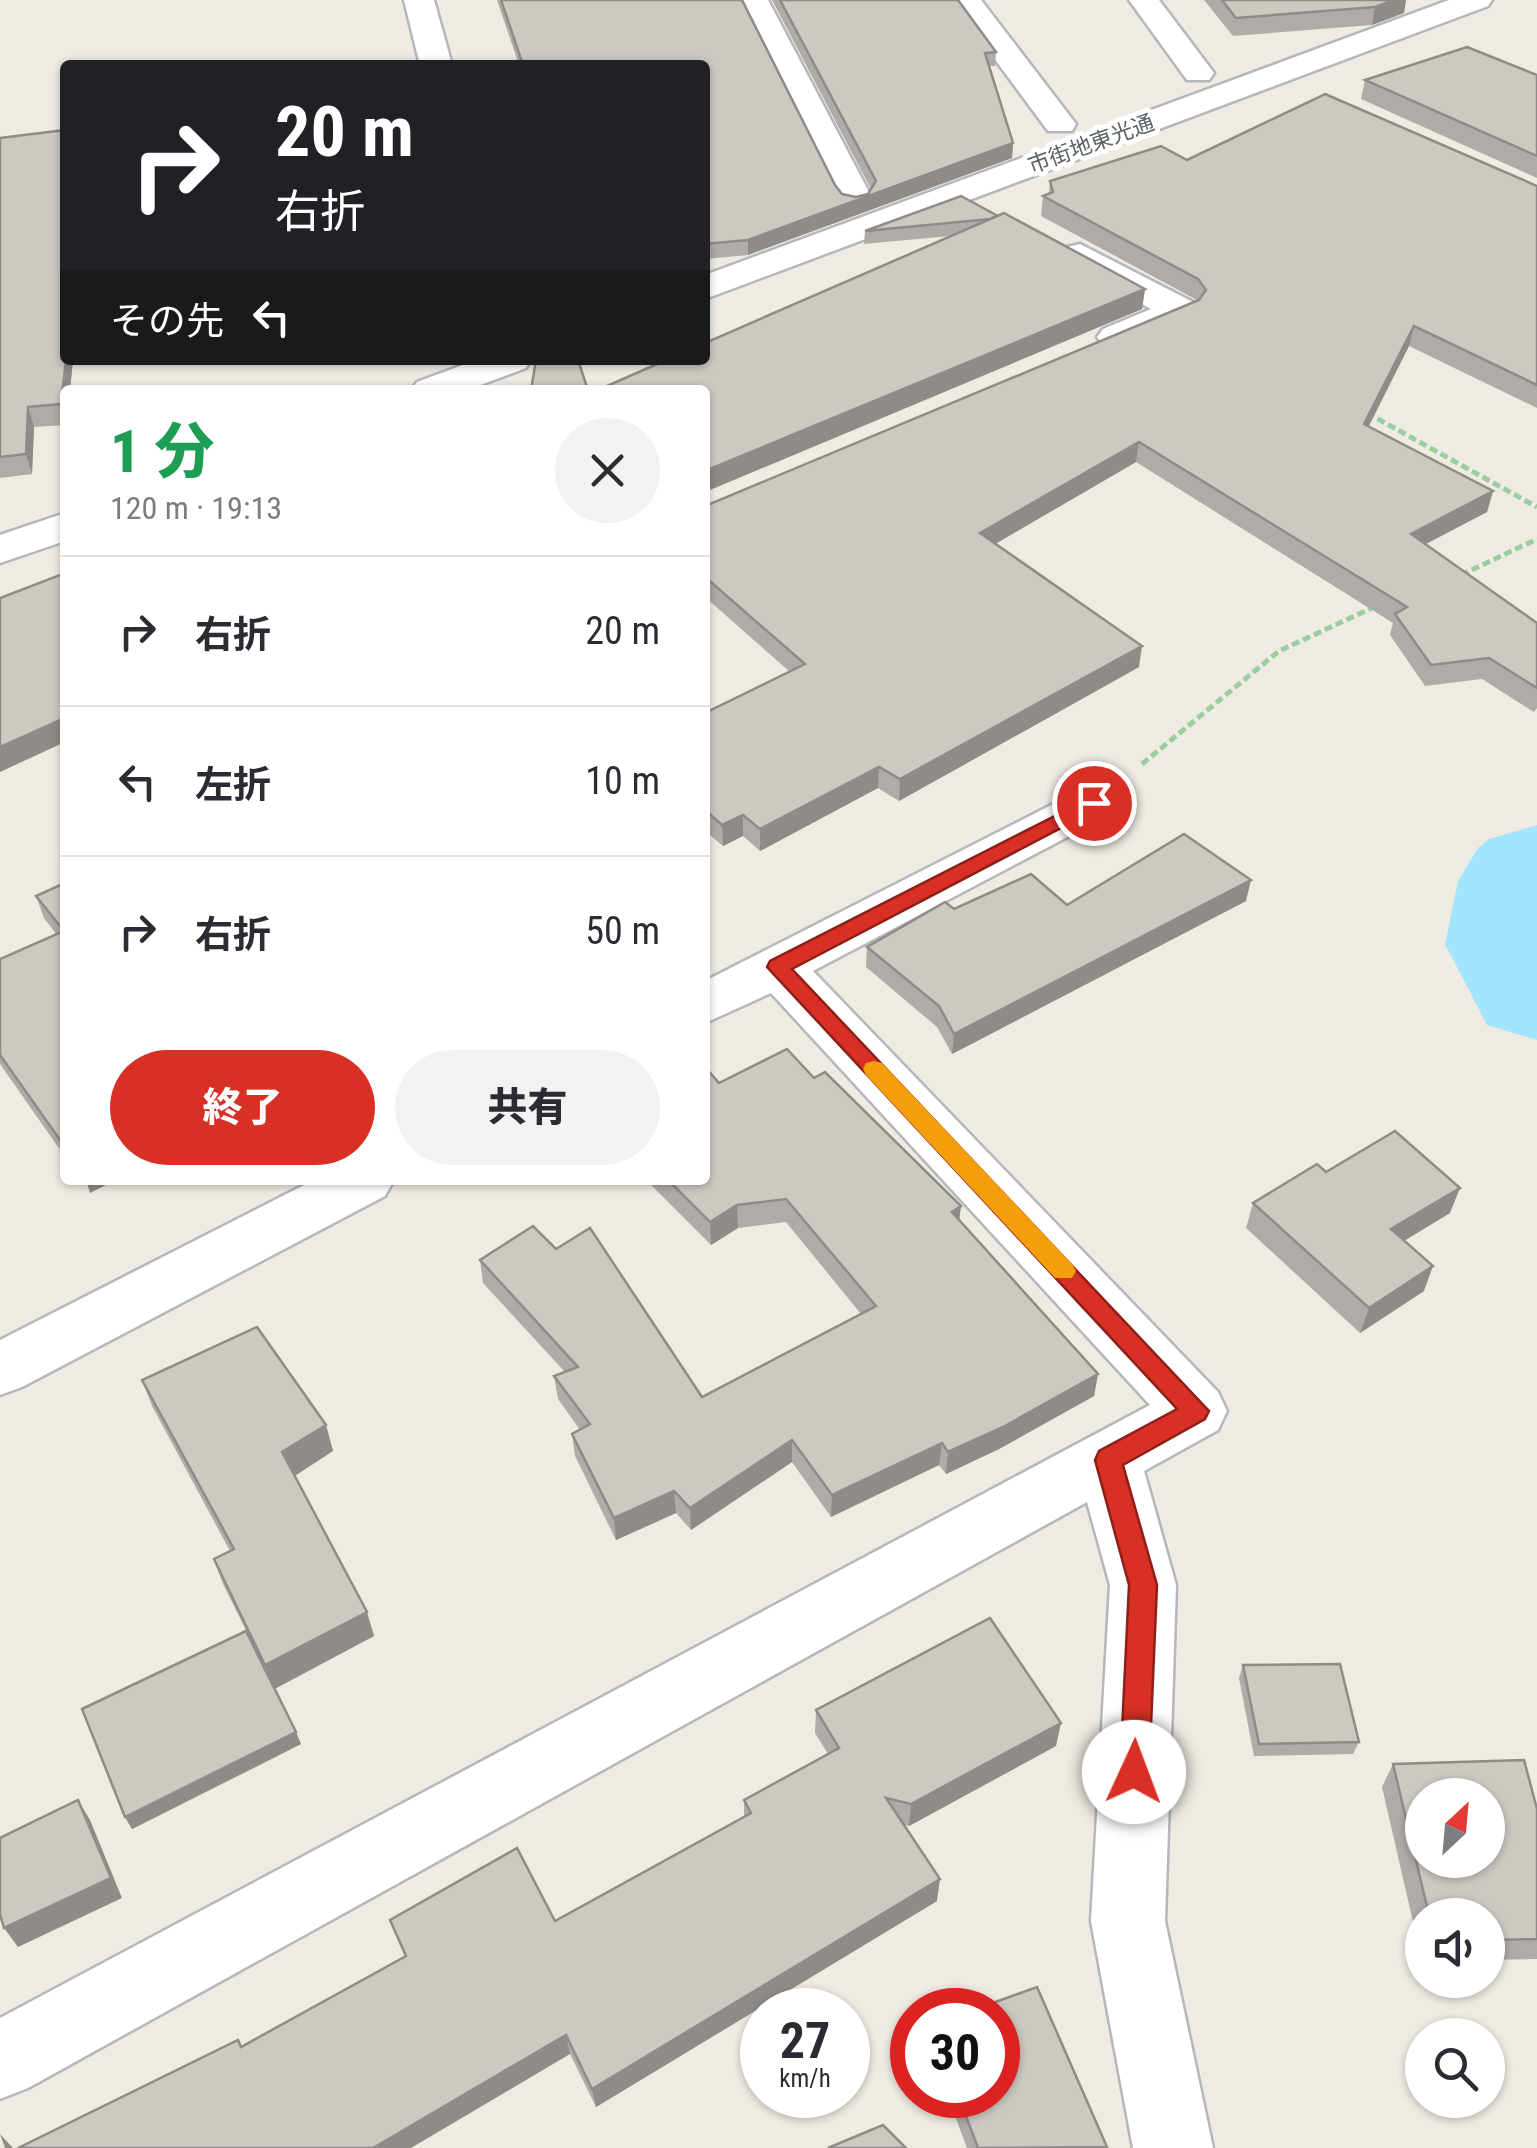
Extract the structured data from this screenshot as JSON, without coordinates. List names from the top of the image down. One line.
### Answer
{"streets":{"street":["市街地東光通"]},"north":"top right","page":{"turn":["20 m","右折"],"then":"その先","heading":["1 分","120 m · 19:13"],"list":[{"name":"右折","value":"20 m"},{"name":"左折","value":"10 m"},{"name":"右折","value":"50 m"}],"buttons":["終了","共有"],"speed":"27 km/h","limit":"30"}}
